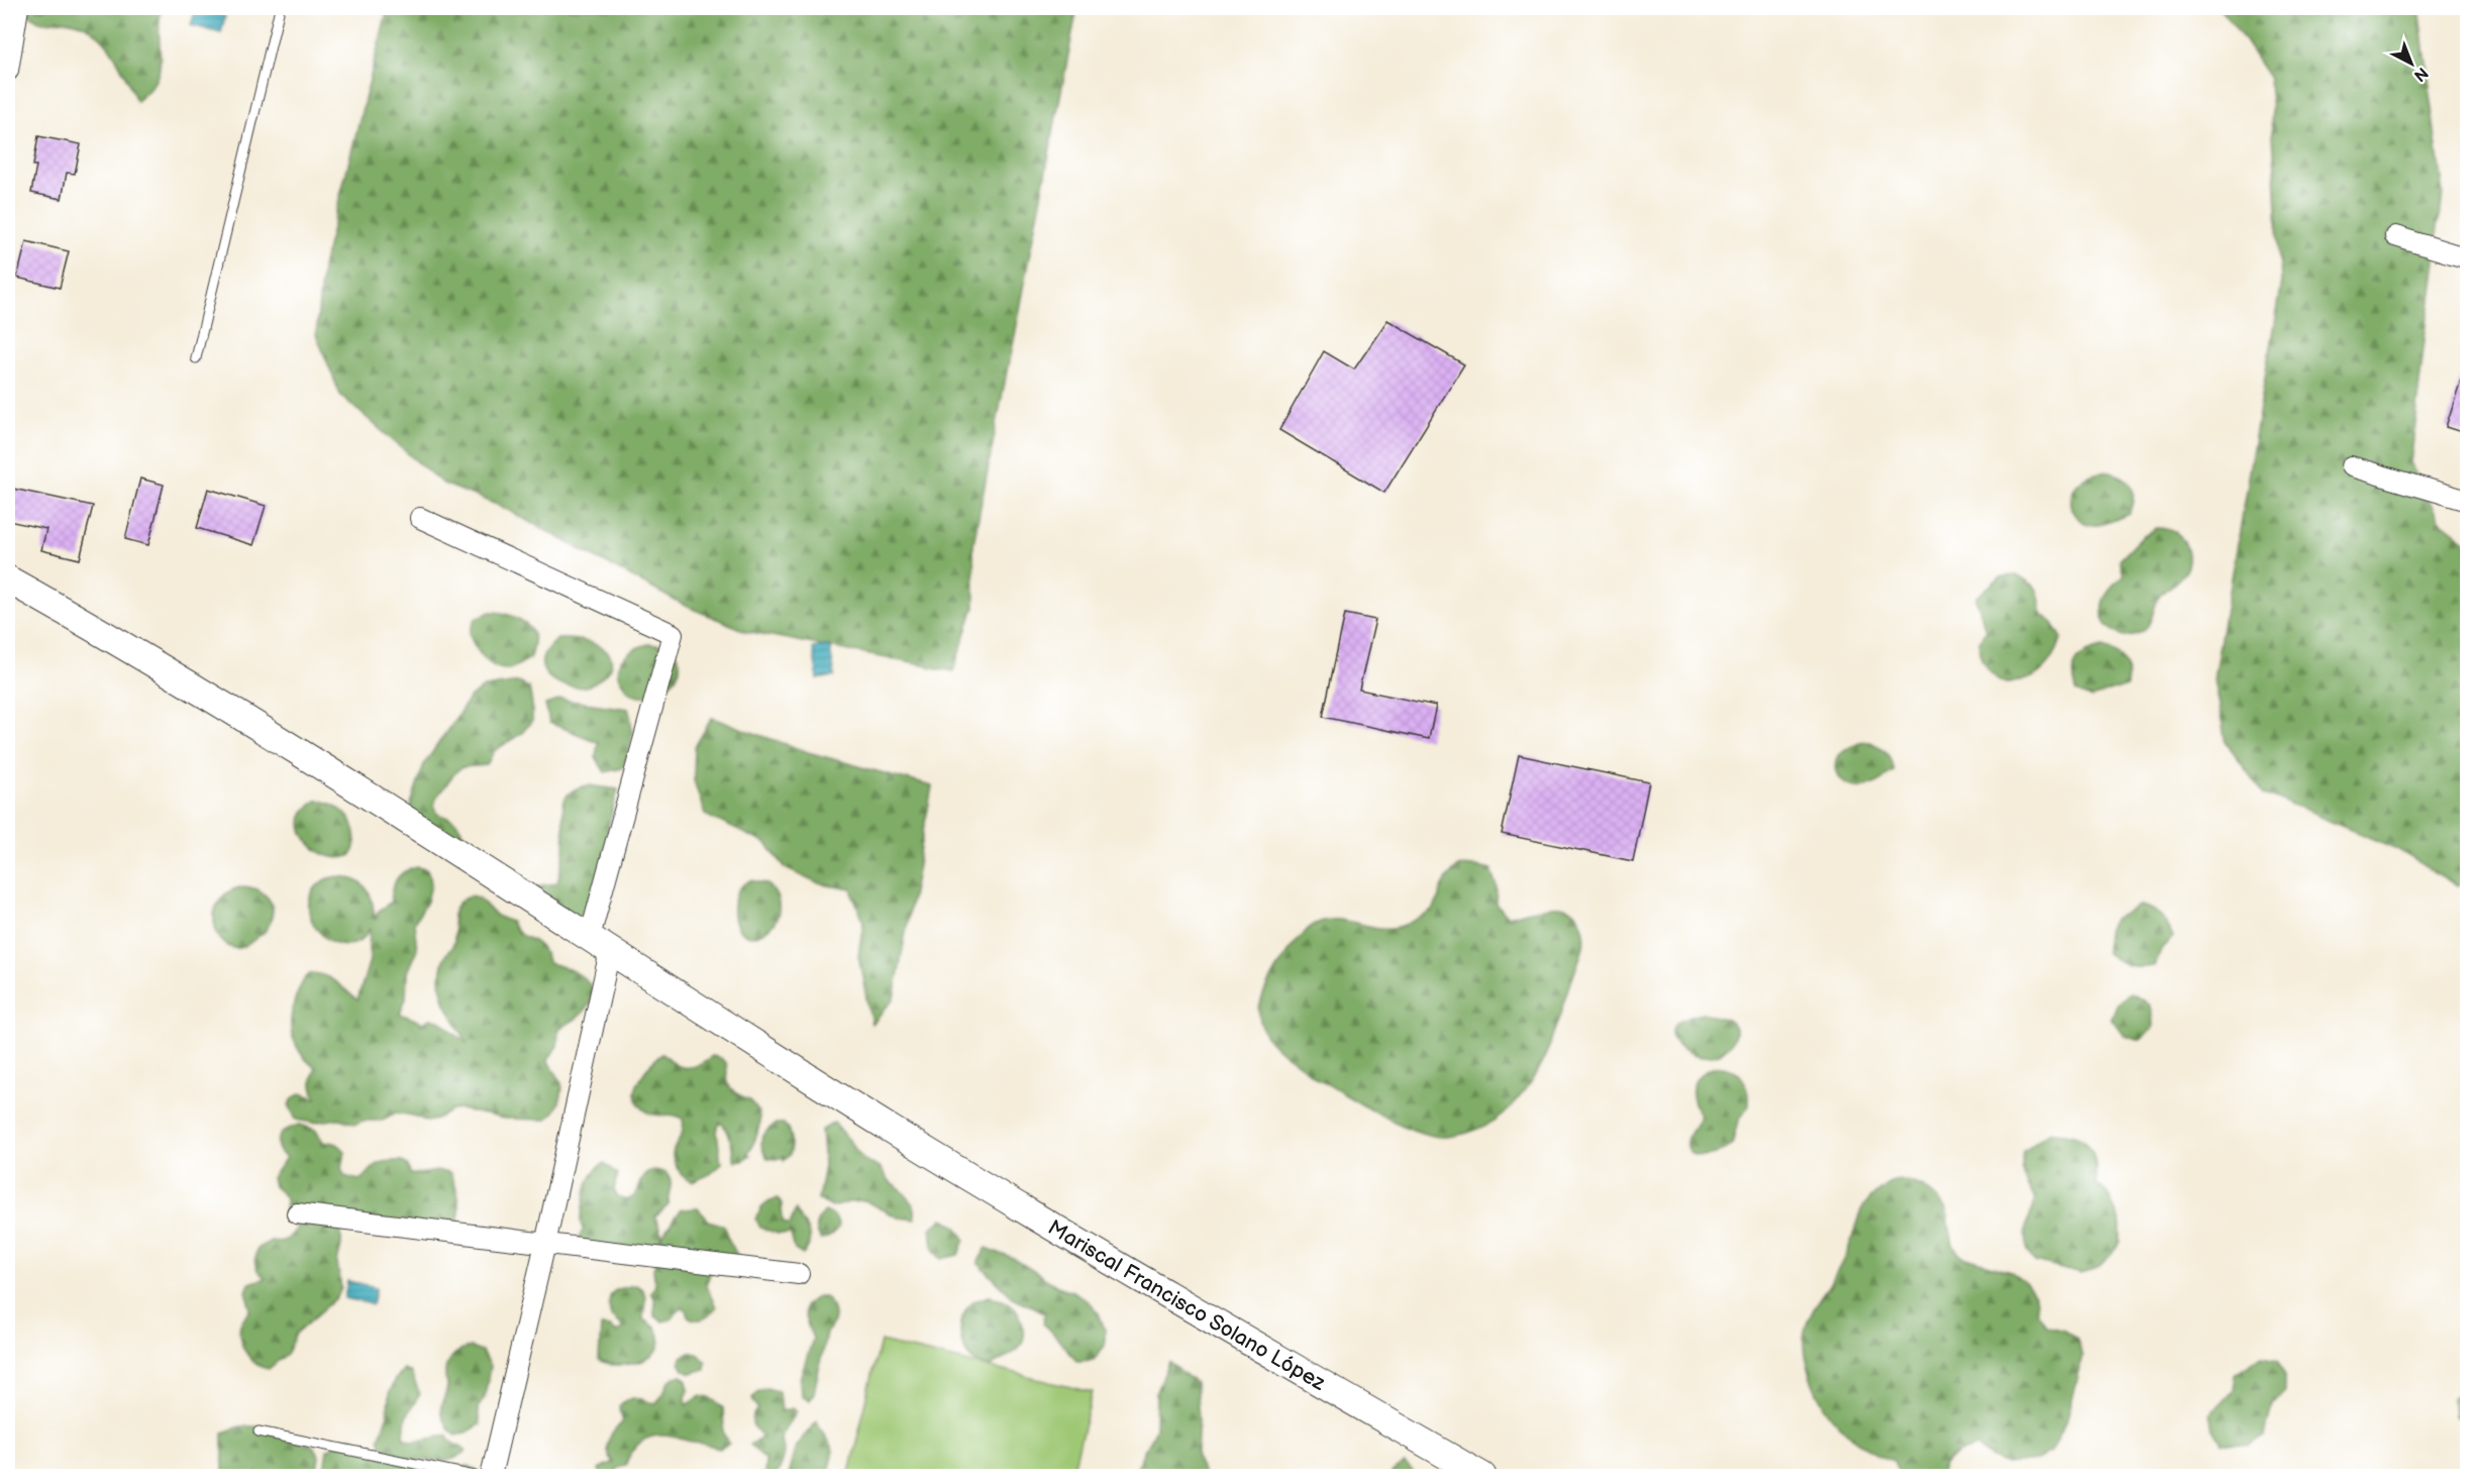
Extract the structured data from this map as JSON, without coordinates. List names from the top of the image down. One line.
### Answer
{"streets":{"street":["Mariscal Francisco Solano López"]},"north":"bottom right"}
